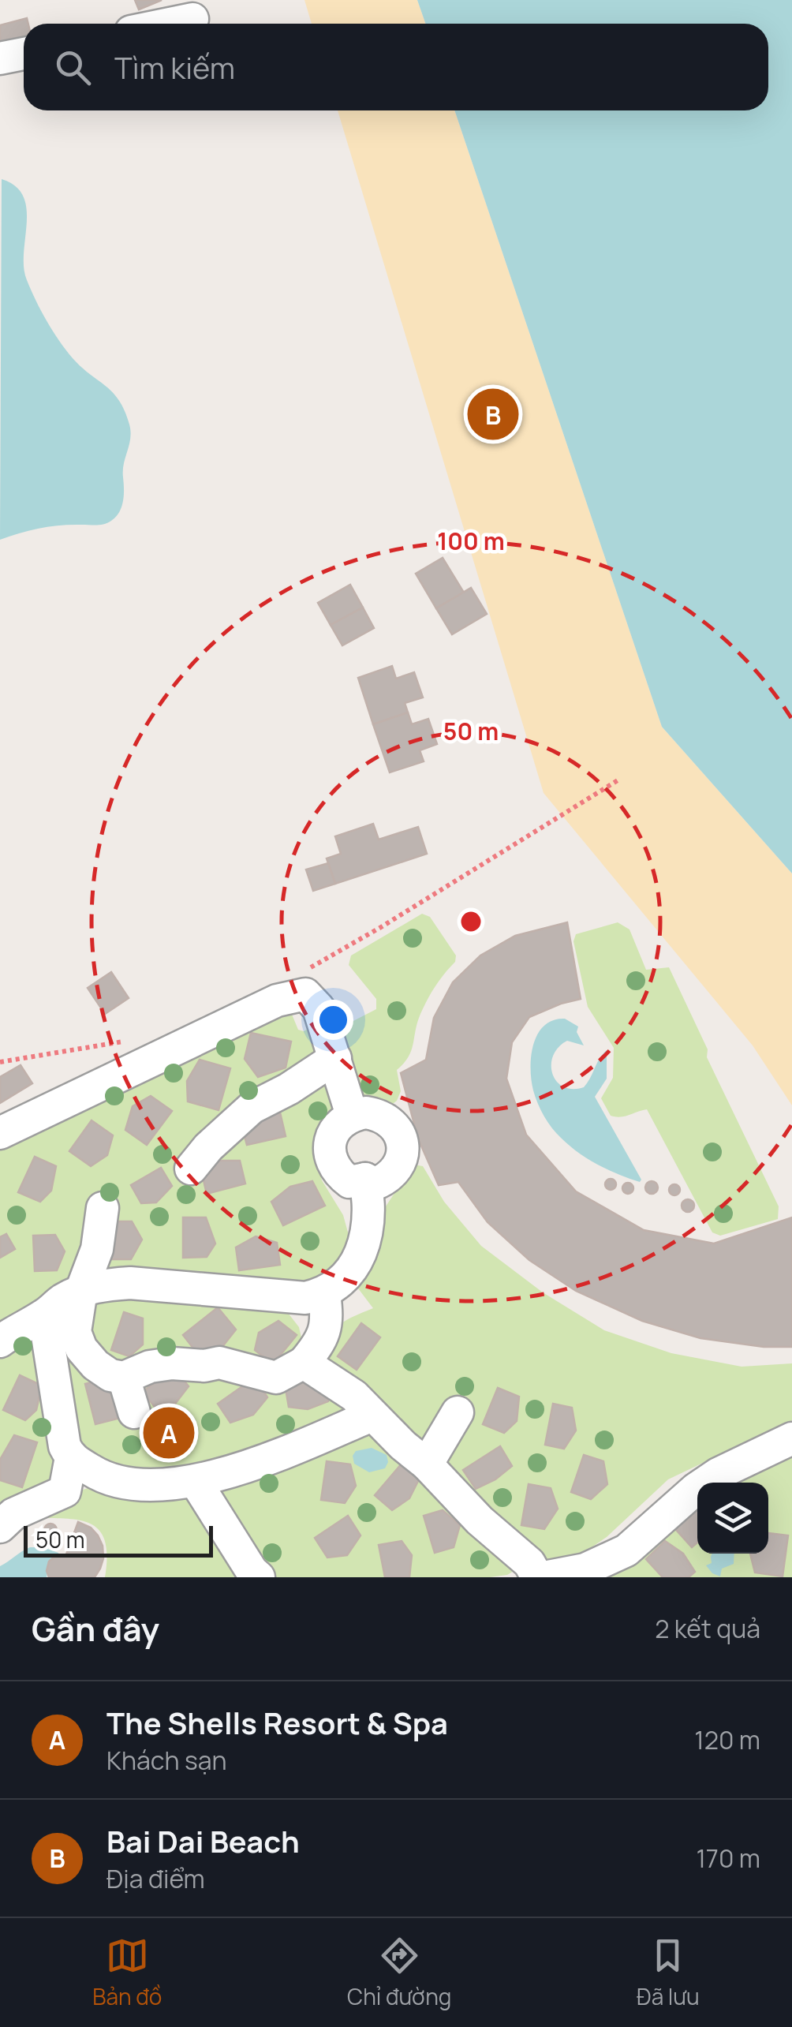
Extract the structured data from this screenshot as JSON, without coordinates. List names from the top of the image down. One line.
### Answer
{"scale_bar":"50 m","page":{"search":"Tìm kiếm","pins":["B","A"],"scale":"50 m","heading":["Gần đây","2 kết quả"],"list":[{"mark":"A","name":"The Shells Resort & Spa","note":"Khách sạn","value":"120 m"},{"mark":"B","name":"Bai Dai Beach","note":"Địa điểm","value":"170 m"}],"nav":["Bản đồ","Chỉ đường","Đã lưu"]},"rings":["100 m","50 m"]}
